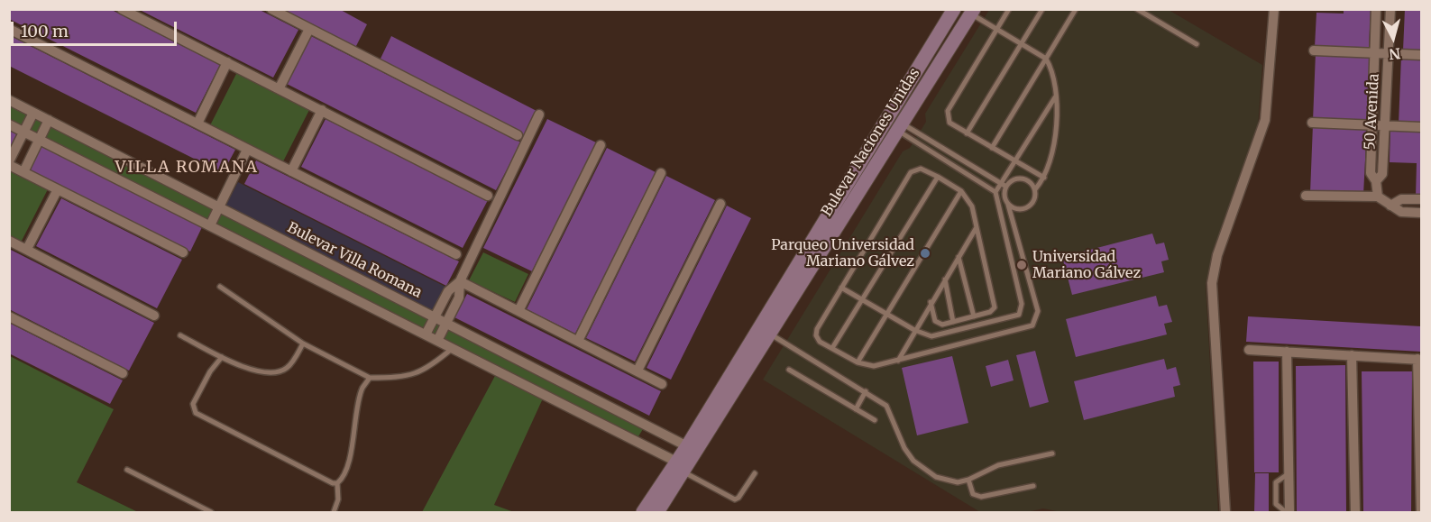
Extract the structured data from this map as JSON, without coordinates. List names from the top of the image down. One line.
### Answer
{"streets":{"main road":["Bulevar Naciones Unidas"],"street":["50 Avenida","Bulevar Villa Romana"]},"crossings":[["Bulevar Naciones Unidas","Bulevar Villa Romana"]],"districts":["VILLA ROMANA"],"places":["Parqueo Universidad Mariano Gálvez","Universidad Mariano Gálvez"],"scale_bar":"100 m","north":"bottom"}
